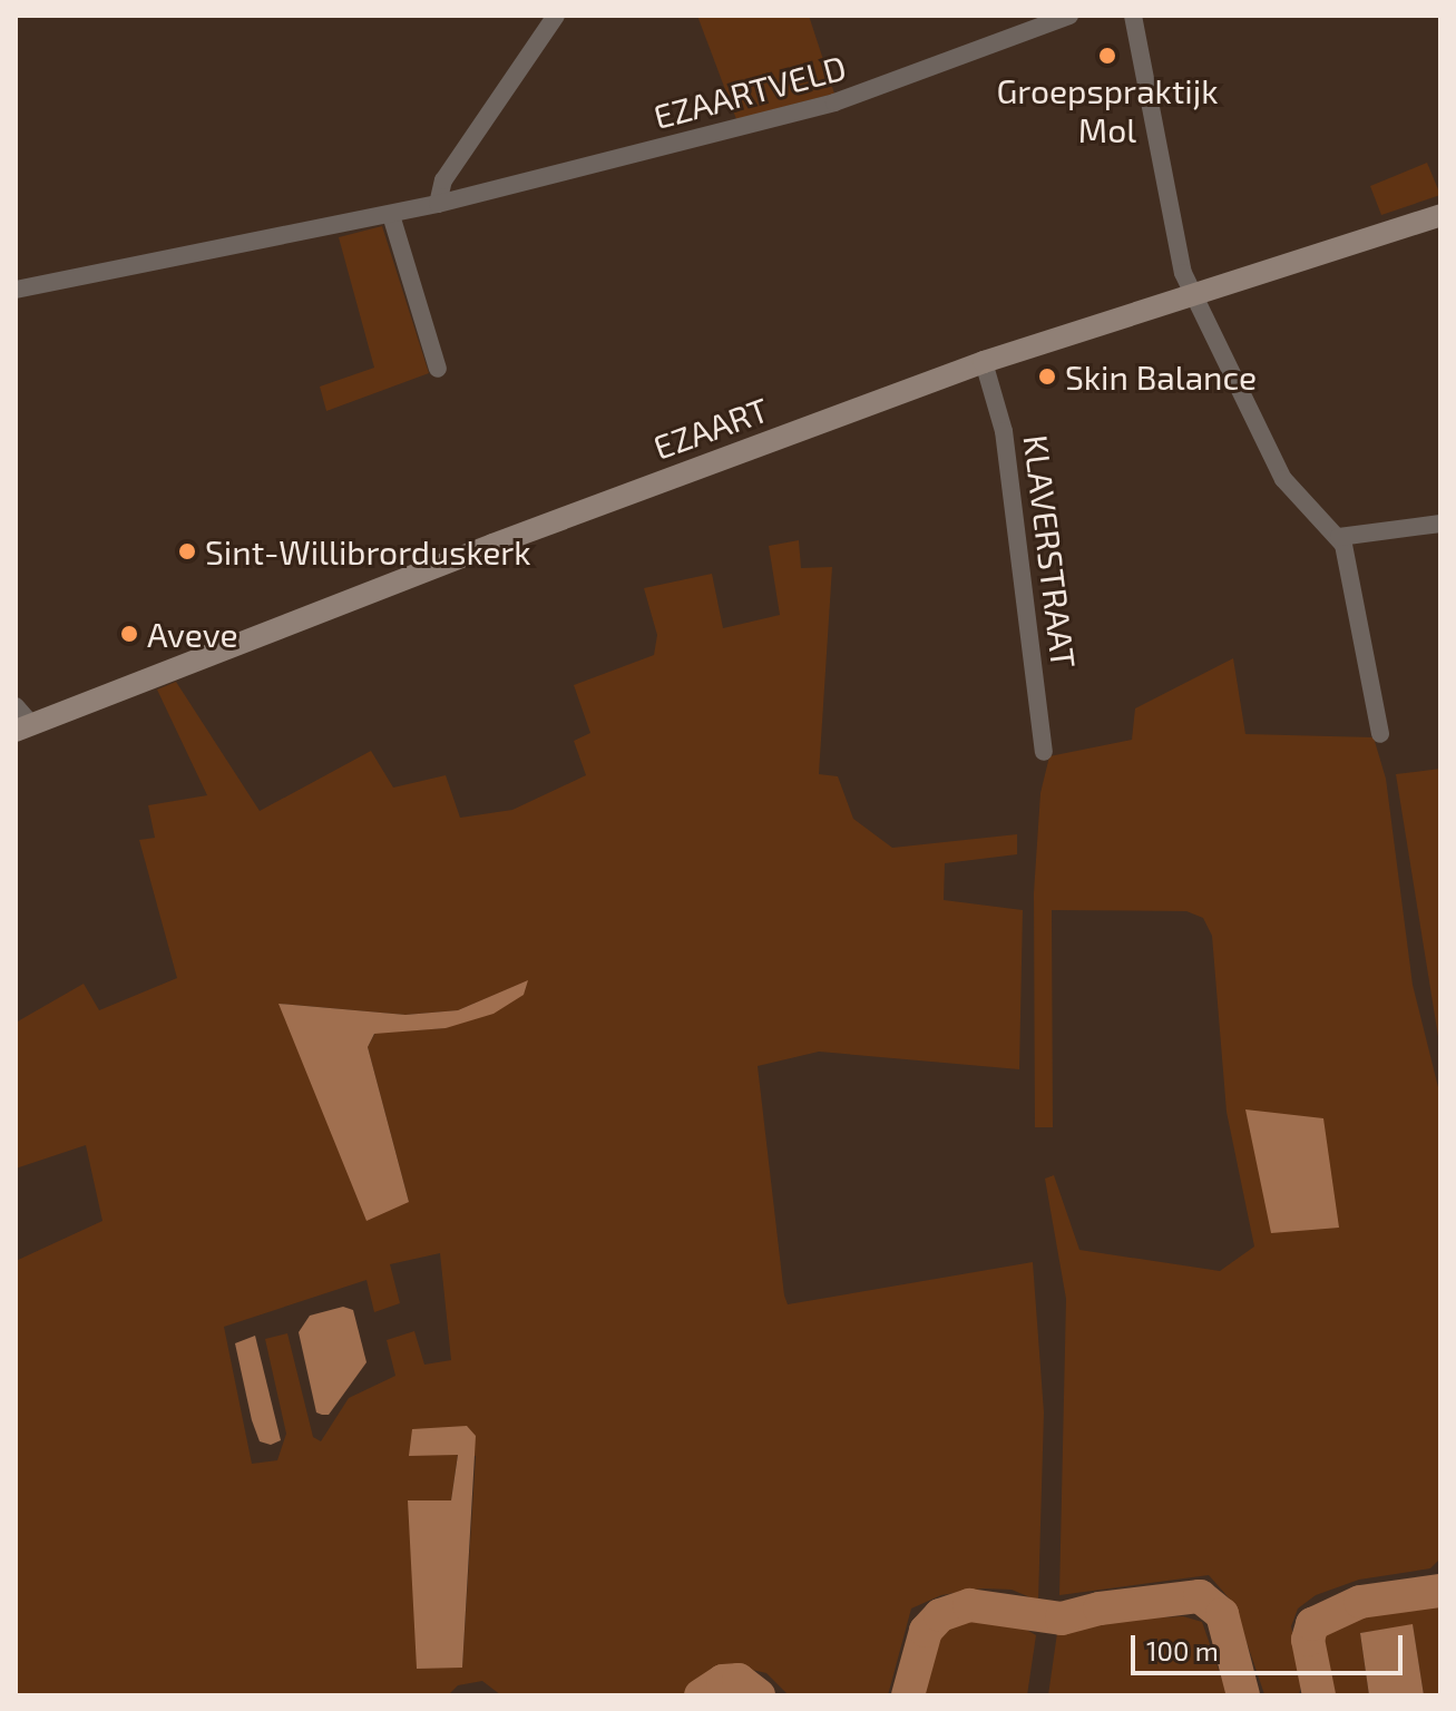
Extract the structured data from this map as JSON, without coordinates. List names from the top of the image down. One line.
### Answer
{"streets":{"main road":["EZAART"],"street":["EZAARTVELD","KLAVERSTRAAT"]},"crossings":[["EZAART","KLAVERSTRAAT"]],"places":["Groepspraktijk Mol","Skin Balance","Sint-Willibrorduskerk","Aveve"],"scale_bar":"100 m"}
